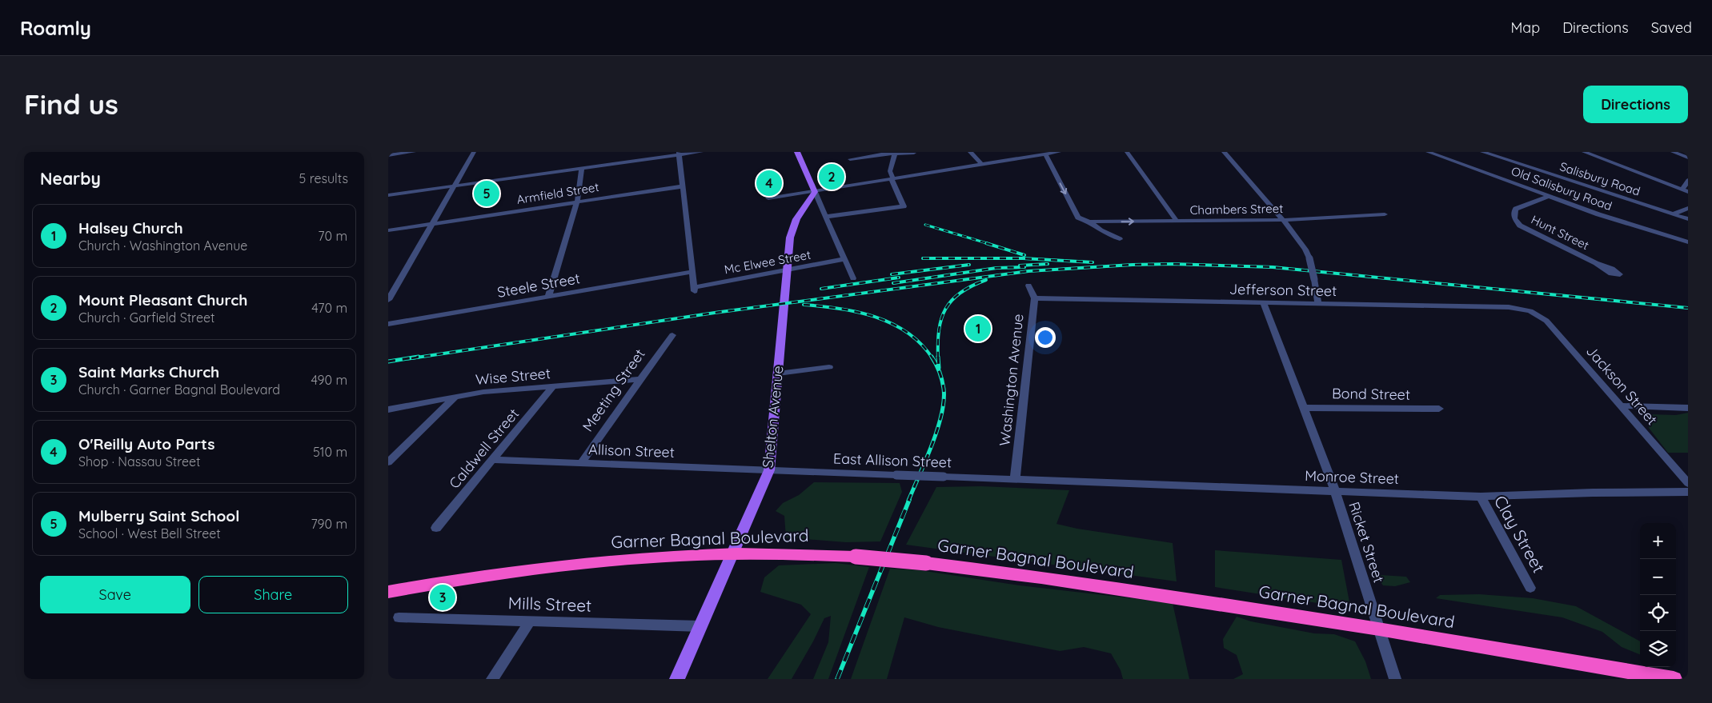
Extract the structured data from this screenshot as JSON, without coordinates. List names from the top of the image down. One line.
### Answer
{"streets":{"highway":["Garner Bagnal Boulevard"],"main road":["Shelton Avenue"],"street":["Salisbury Road","Old Salisbury Road","Armfield Street","Chambers Street","Hunt Street","Mc Elwee Street","Steele Street","Jefferson Street","Wise Street","Washington Avenue","Jackson Street","Meeting Street","Bond Street","Caldwell Street","Allison Street","East Allison Street","Monroe Street","Clay Street","Ricket Street","Mills Street"]},"crossings":[["Old Salisbury Road","Hunt Street"],["Mc Elwee Street","Steele Street"],["Mc Elwee Street","Shelton Avenue"],["Jefferson Street","Washington Avenue"],["Jefferson Street","Jackson Street"],["Jefferson Street","Ricket Street"],["Wise Street","Meeting Street"],["Wise Street","Caldwell Street"],["Washington Avenue","East Allison Street"],["Washington Avenue","Monroe Street"],["Meeting Street","Allison Street"],["Bond Street","Ricket Street"],["Shelton Avenue","Allison Street"],["Shelton Avenue","East Allison Street"],["Shelton Avenue","Garner Bagnal Boulevard"],["Shelton Avenue","Mills Street"],["Caldwell Street","Allison Street"],["Allison Street","East Allison Street"],["East Allison Street","Monroe Street"],["Monroe Street","Clay Street"],["Monroe Street","Ricket Street"],["Garner Bagnal Boulevard","Ricket Street"]],"page":{"header":"Roamly","nav":["Map","Directions","Saved"],"buttons":["Directions",["Save","Share"]],"title":"Find us","heading":["Nearby","5 results"],"pins":["2","4","5","1","3"],"list":[{"mark":"1","name":"Halsey Church","note":"Church · Washington Avenue","value":"70 m"},{"mark":"2","name":"Mount Pleasant Church","note":"Church · Garfield Street","value":"470 m"},{"mark":"3","name":"Saint Marks Church","note":"Church · Garner Bagnal Boulevard","value":"490 m"},{"mark":"4","name":"O'Reilly Auto Parts","note":"Shop · Nassau Street","value":"510 m"},{"mark":"5","name":"Mulberry Saint School","note":"School · West Bell Street","value":"790 m"}],"map_buttons":["+","−"]}}
